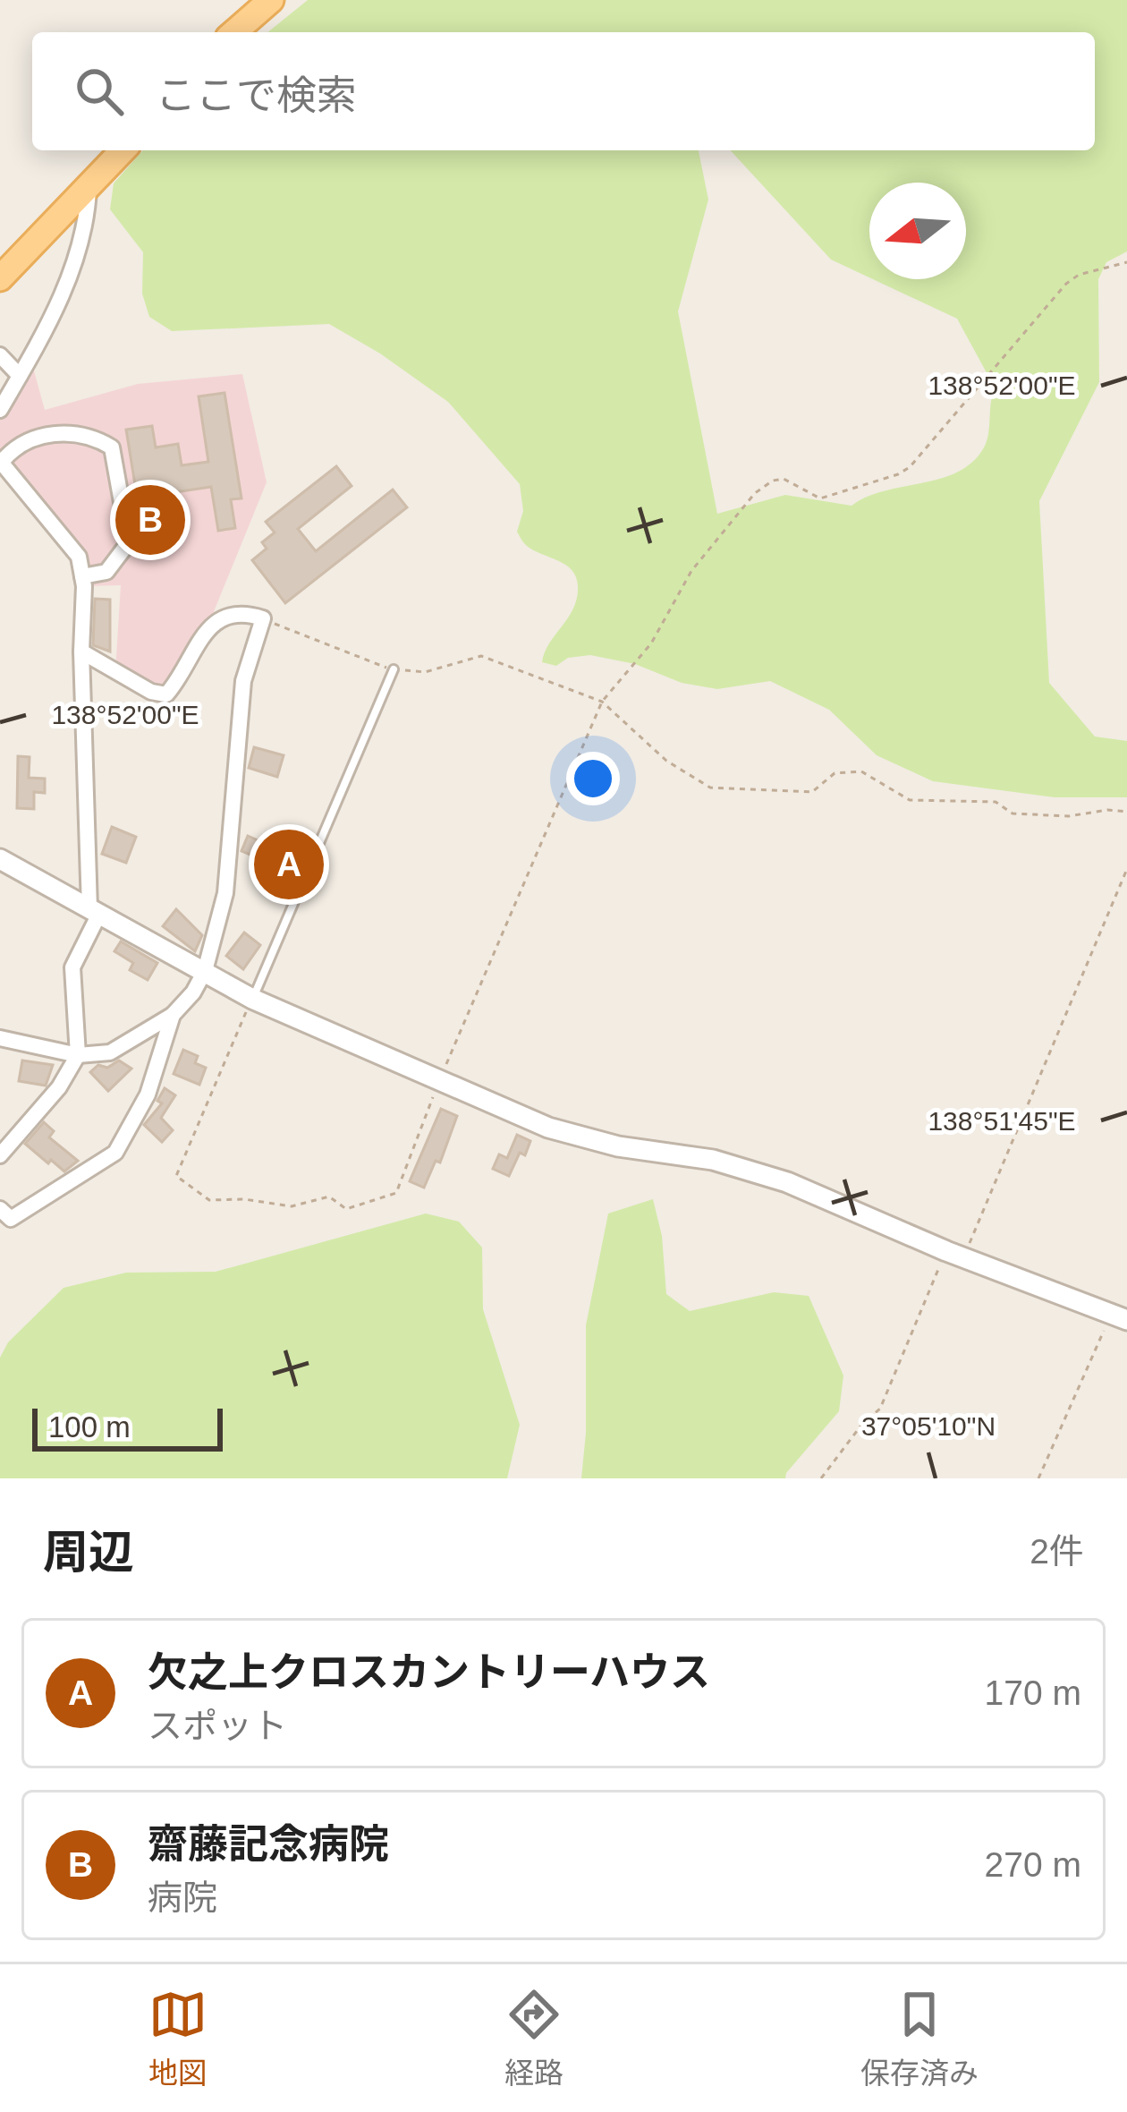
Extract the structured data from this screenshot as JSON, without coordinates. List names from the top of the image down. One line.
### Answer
{"scale_bar":"100 m","north":"left","page":{"search":"ここで検索","pins":["B","A"],"scale":"100 m","heading":["周辺","2件"],"list":[{"mark":"A","name":"欠之上クロスカントリーハウス","note":"スポット","value":"170 m"},{"mark":"B","name":"齋藤記念病院","note":"病院","value":"270 m"}],"nav":["地図","経路","保存済み"]},"coordinates":["138°52'00\"E","138°51'45\"E","37°05'10\"N"]}
